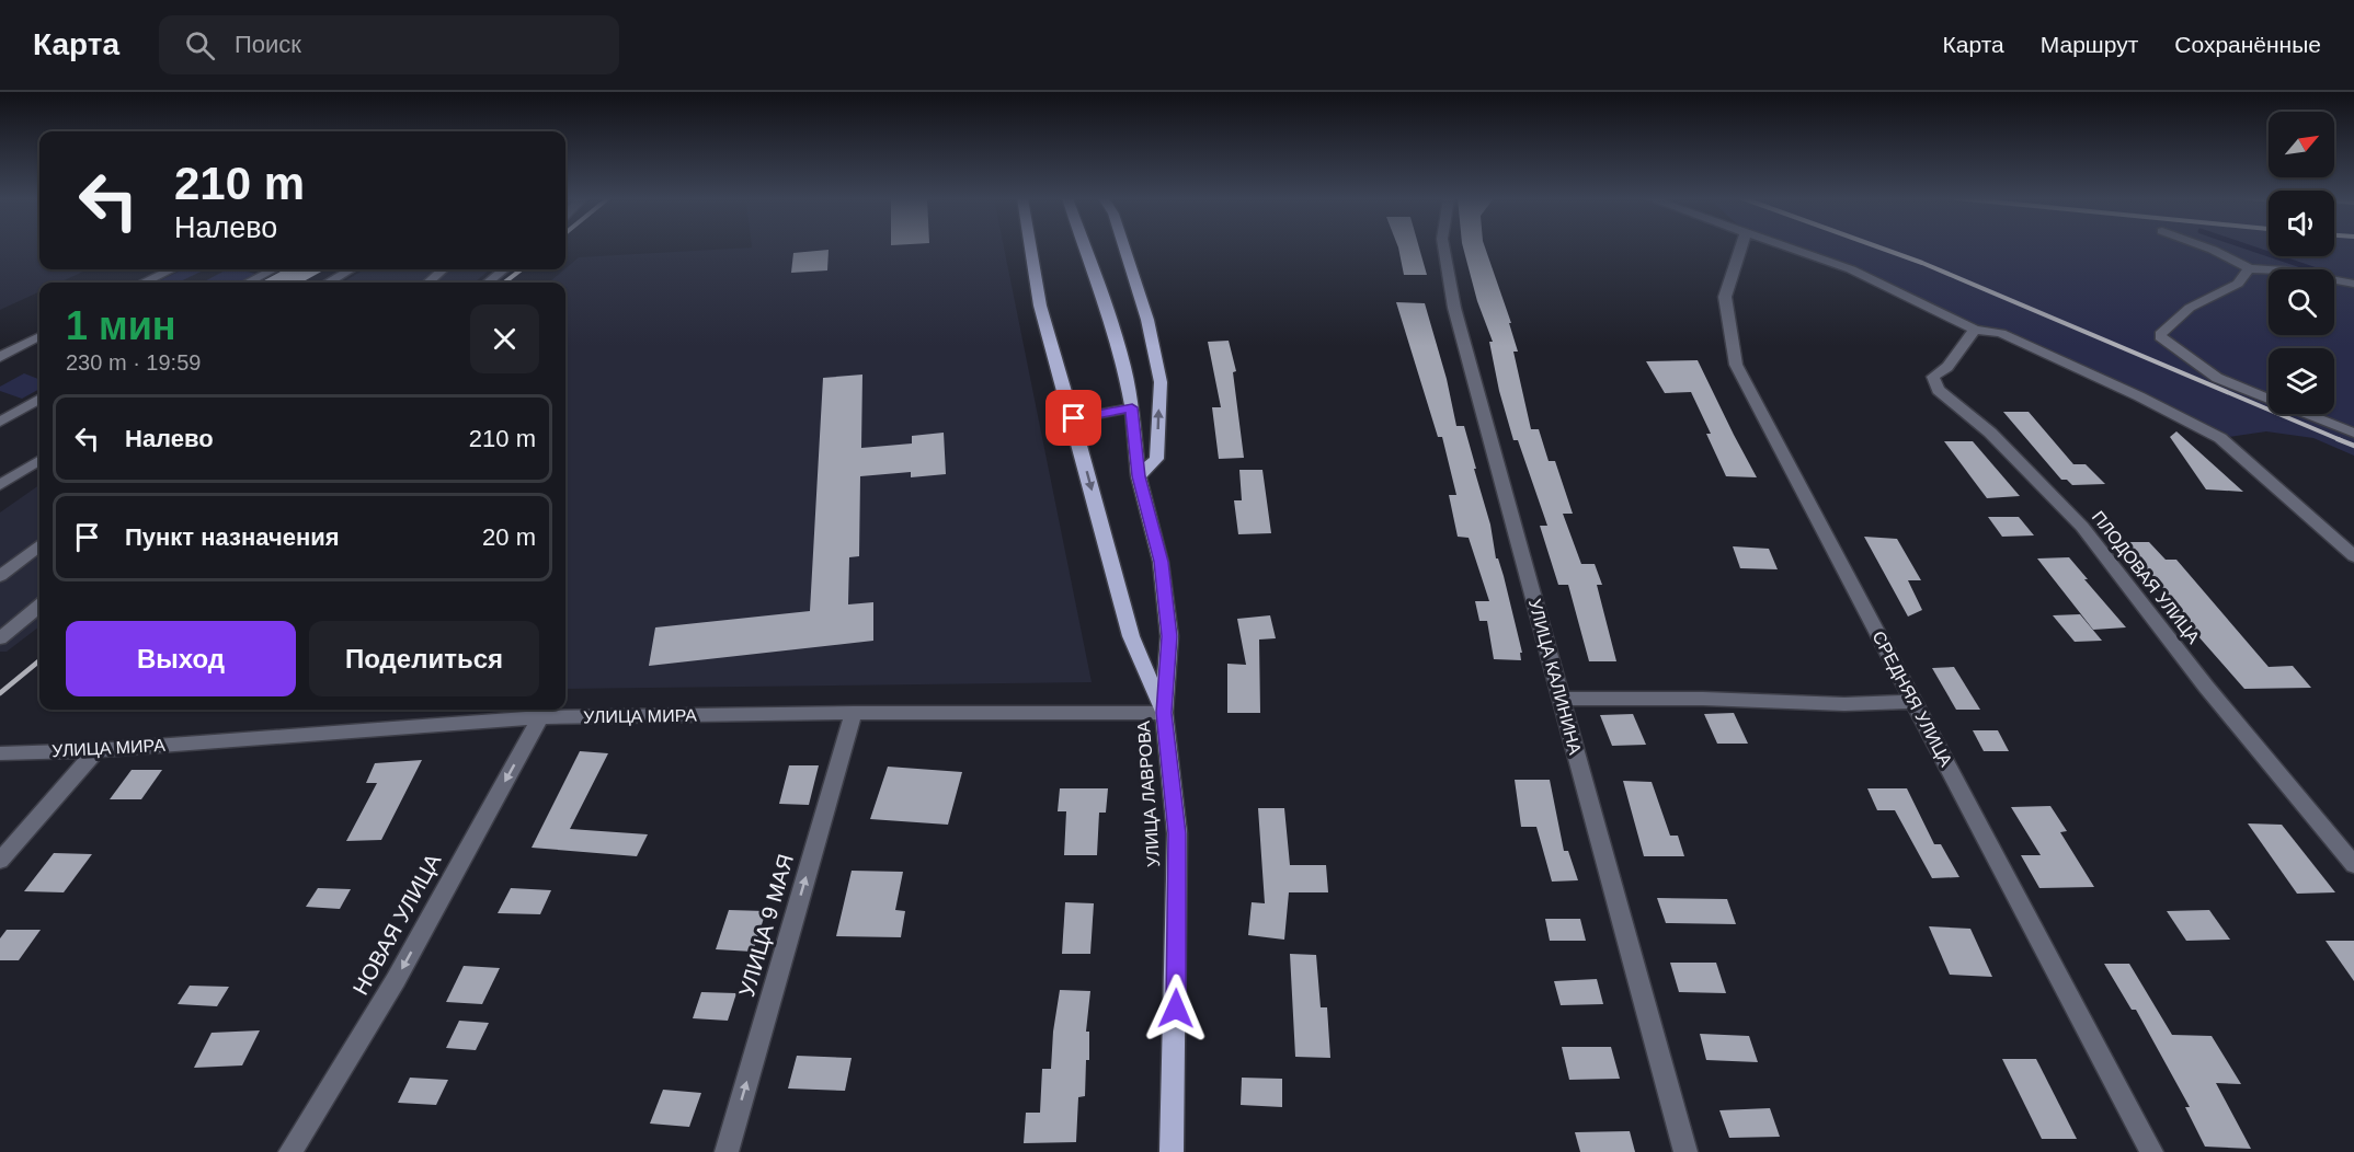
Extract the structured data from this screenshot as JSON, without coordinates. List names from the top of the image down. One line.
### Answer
{"streets":{"main road":["УЛИЦА ЛАВРОВА"],"street":["ПЛОДОВАЯ УЛИЦА","УЛИЦА КАЛИНИНА","СРЕДНЯЯ УЛИЦА","УЛИЦА МИРА","НОВАЯ УЛИЦА","УЛИЦА 9 МАЯ"]},"crossings":[["УЛИЦА МИРА","УЛИЦА ЛАВРОВА"],["УЛИЦА МИРА","НОВАЯ УЛИЦА"],["УЛИЦА МИРА","УЛИЦА 9 МАЯ"]],"one_way":["НОВАЯ УЛИЦА","УЛИЦА 9 МАЯ"],"north":"top right","page":{"header":"Карта","search":"Поиск","nav":["Карта","Маршрут","Сохранённые"],"turn":["210 m","Налево"],"heading":["1 мин","230 m · 19:59"],"list":[{"name":"Налево","value":"210 m"},{"name":"Пункт назначения","value":"20 m"}],"buttons":["Выход","Поделиться"]}}
